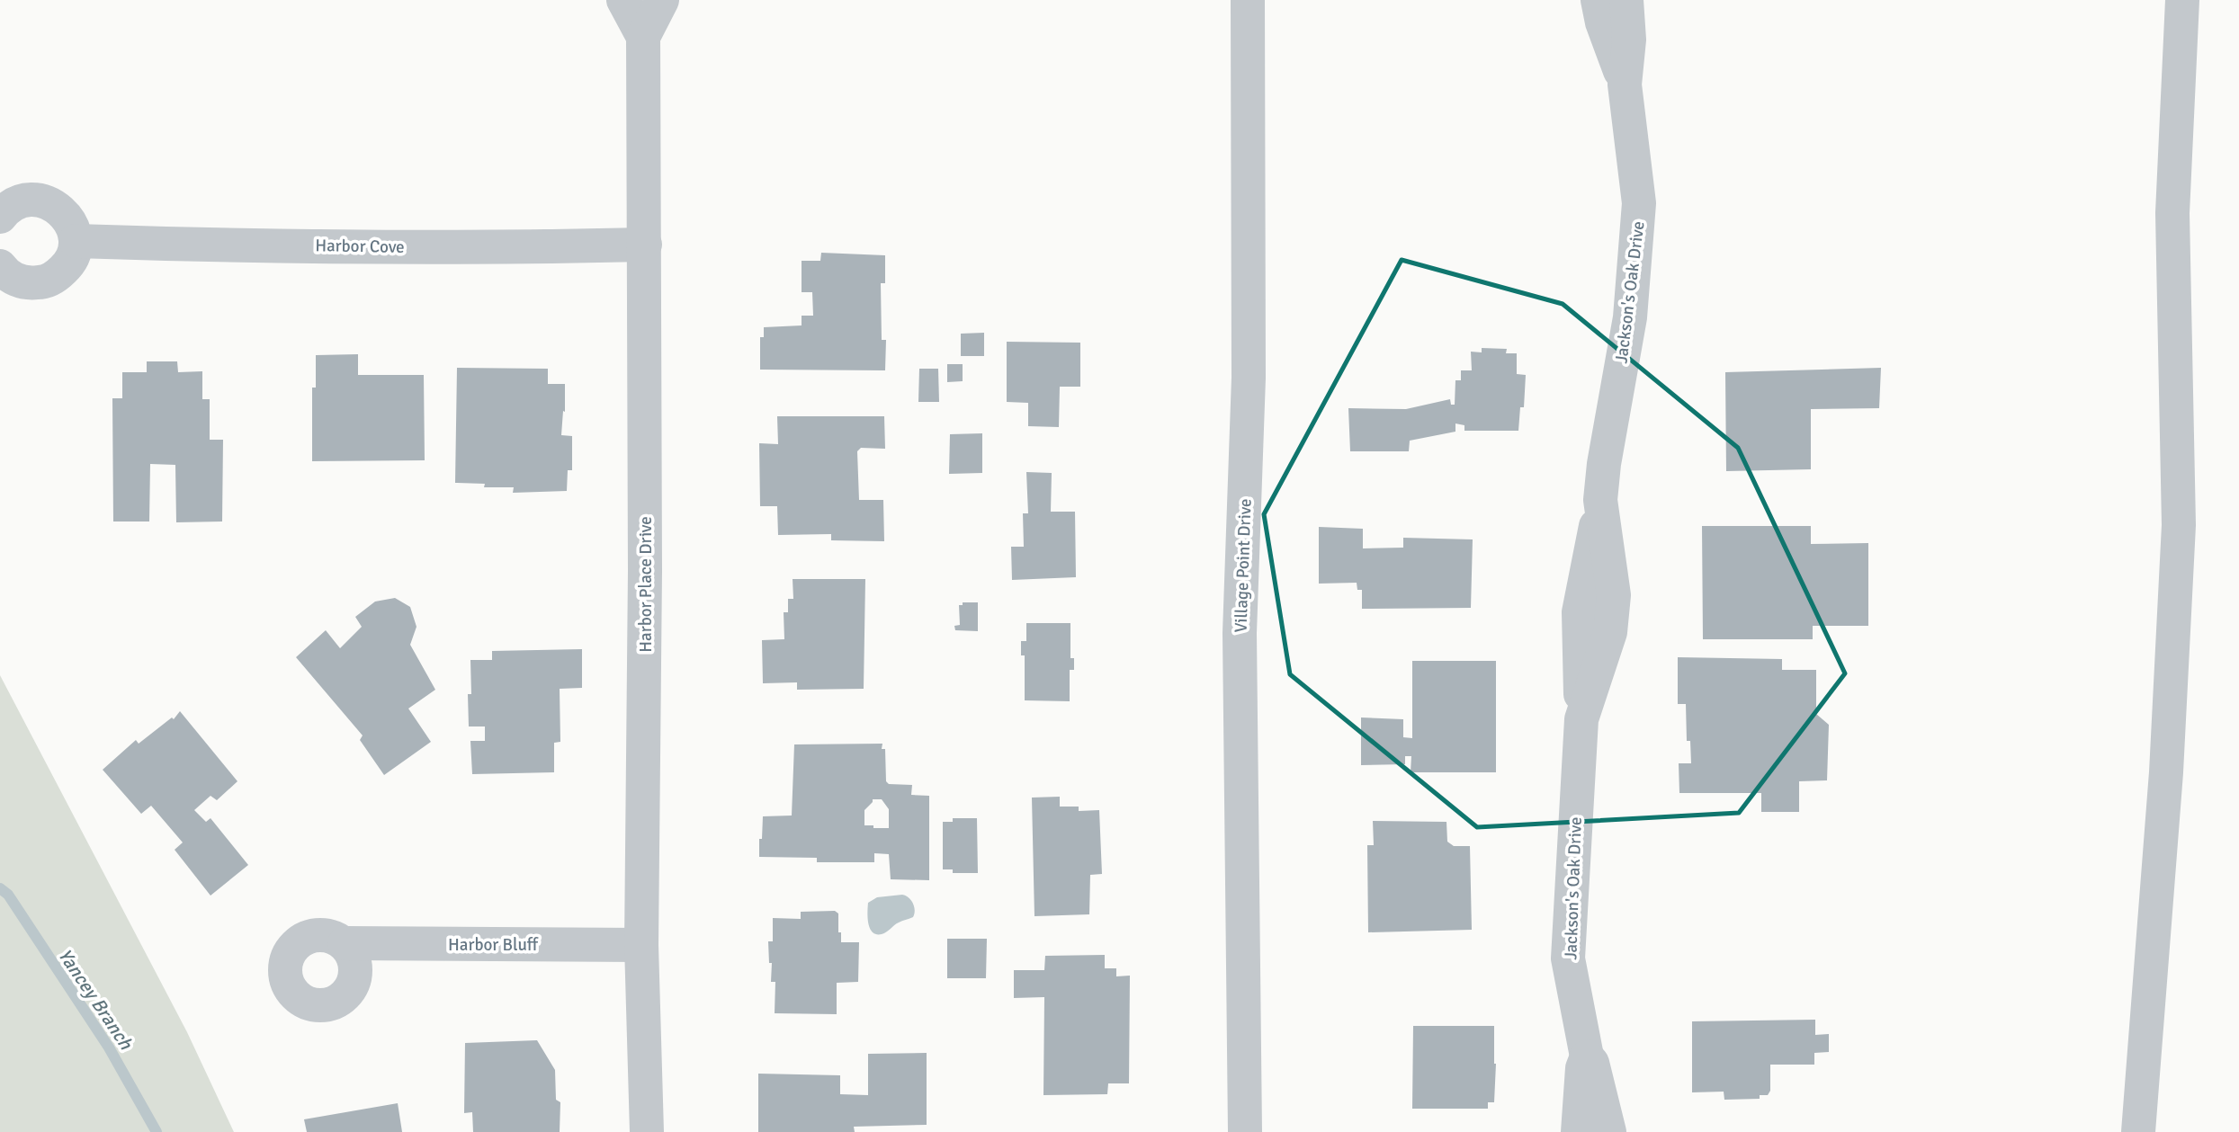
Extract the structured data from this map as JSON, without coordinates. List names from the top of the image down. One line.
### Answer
{"streets":{"street":["Harbor Cove","Jackson's Oak Drive","Village Point Drive","Harbor Place Drive","Harbor Bluff"]},"crossings":[["Harbor Cove","Harbor Place Drive"],["Harbor Place Drive","Harbor Bluff"]],"water":["Yancey Branch"]}
